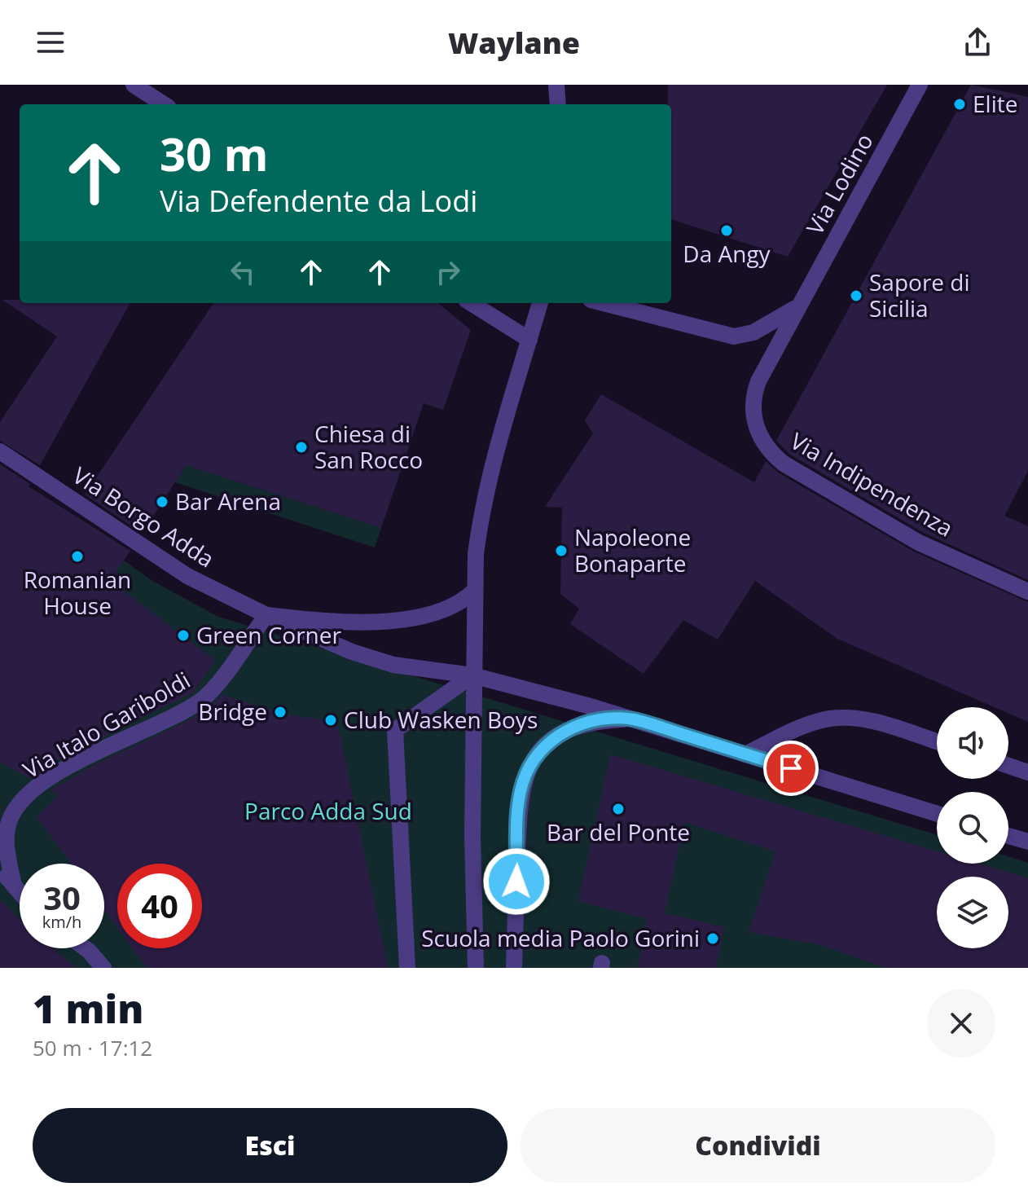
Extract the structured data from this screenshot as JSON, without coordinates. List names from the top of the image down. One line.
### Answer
{"streets":{"street":["Via Lodino","Via Indipendenza","Via Borgo Adda","Via Italo Gariboldi"]},"crossings":[["Via Lodino","Via Indipendenza"],["Via Borgo Adda","Via Italo Gariboldi"]],"parks":["Parco Adda Sud"],"places":["Elite","Da Angy","Sapore di Sicilia","Chiesa di San Rocco","Bar Arena","Napoleone Bonaparte","Romanian House","Green Corner","Bridge","Club Wasken Boys","Bar del Ponte","Scuola media Paolo Gorini"],"page":{"header":"Waylane","turn":["30 m","Via Defendente da Lodi"],"speed":"30 km/h","limit":"40","heading":["1 min","50 m · 17:12"],"buttons":["Esci","Condividi"]}}
